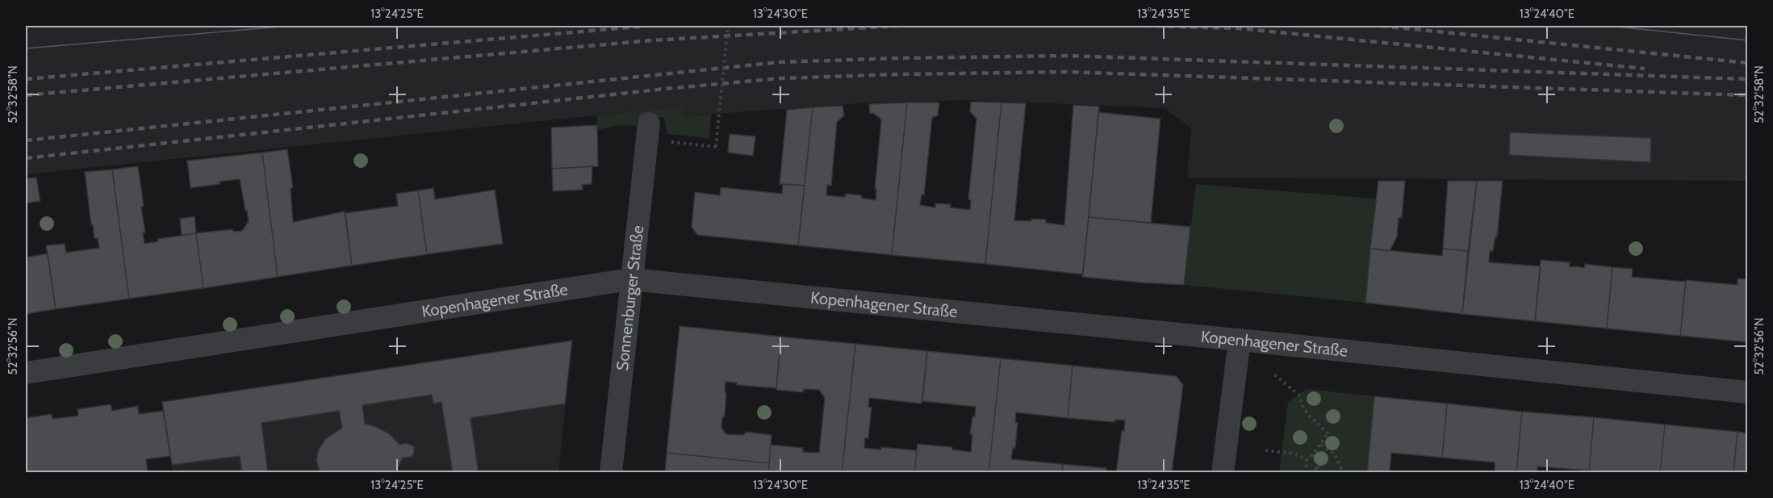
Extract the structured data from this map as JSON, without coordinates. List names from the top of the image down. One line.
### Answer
{"streets":{"street":["Sonnenburger Straße","Kopenhagener Straße"]},"crossings":[["Sonnenburger Straße","Kopenhagener Straße"]],"coordinates":["13°24'25\"E","13°24'30\"E","13°24'35\"E","13°24'40\"E","52°32'58\"N","52°32'56\"N"]}
